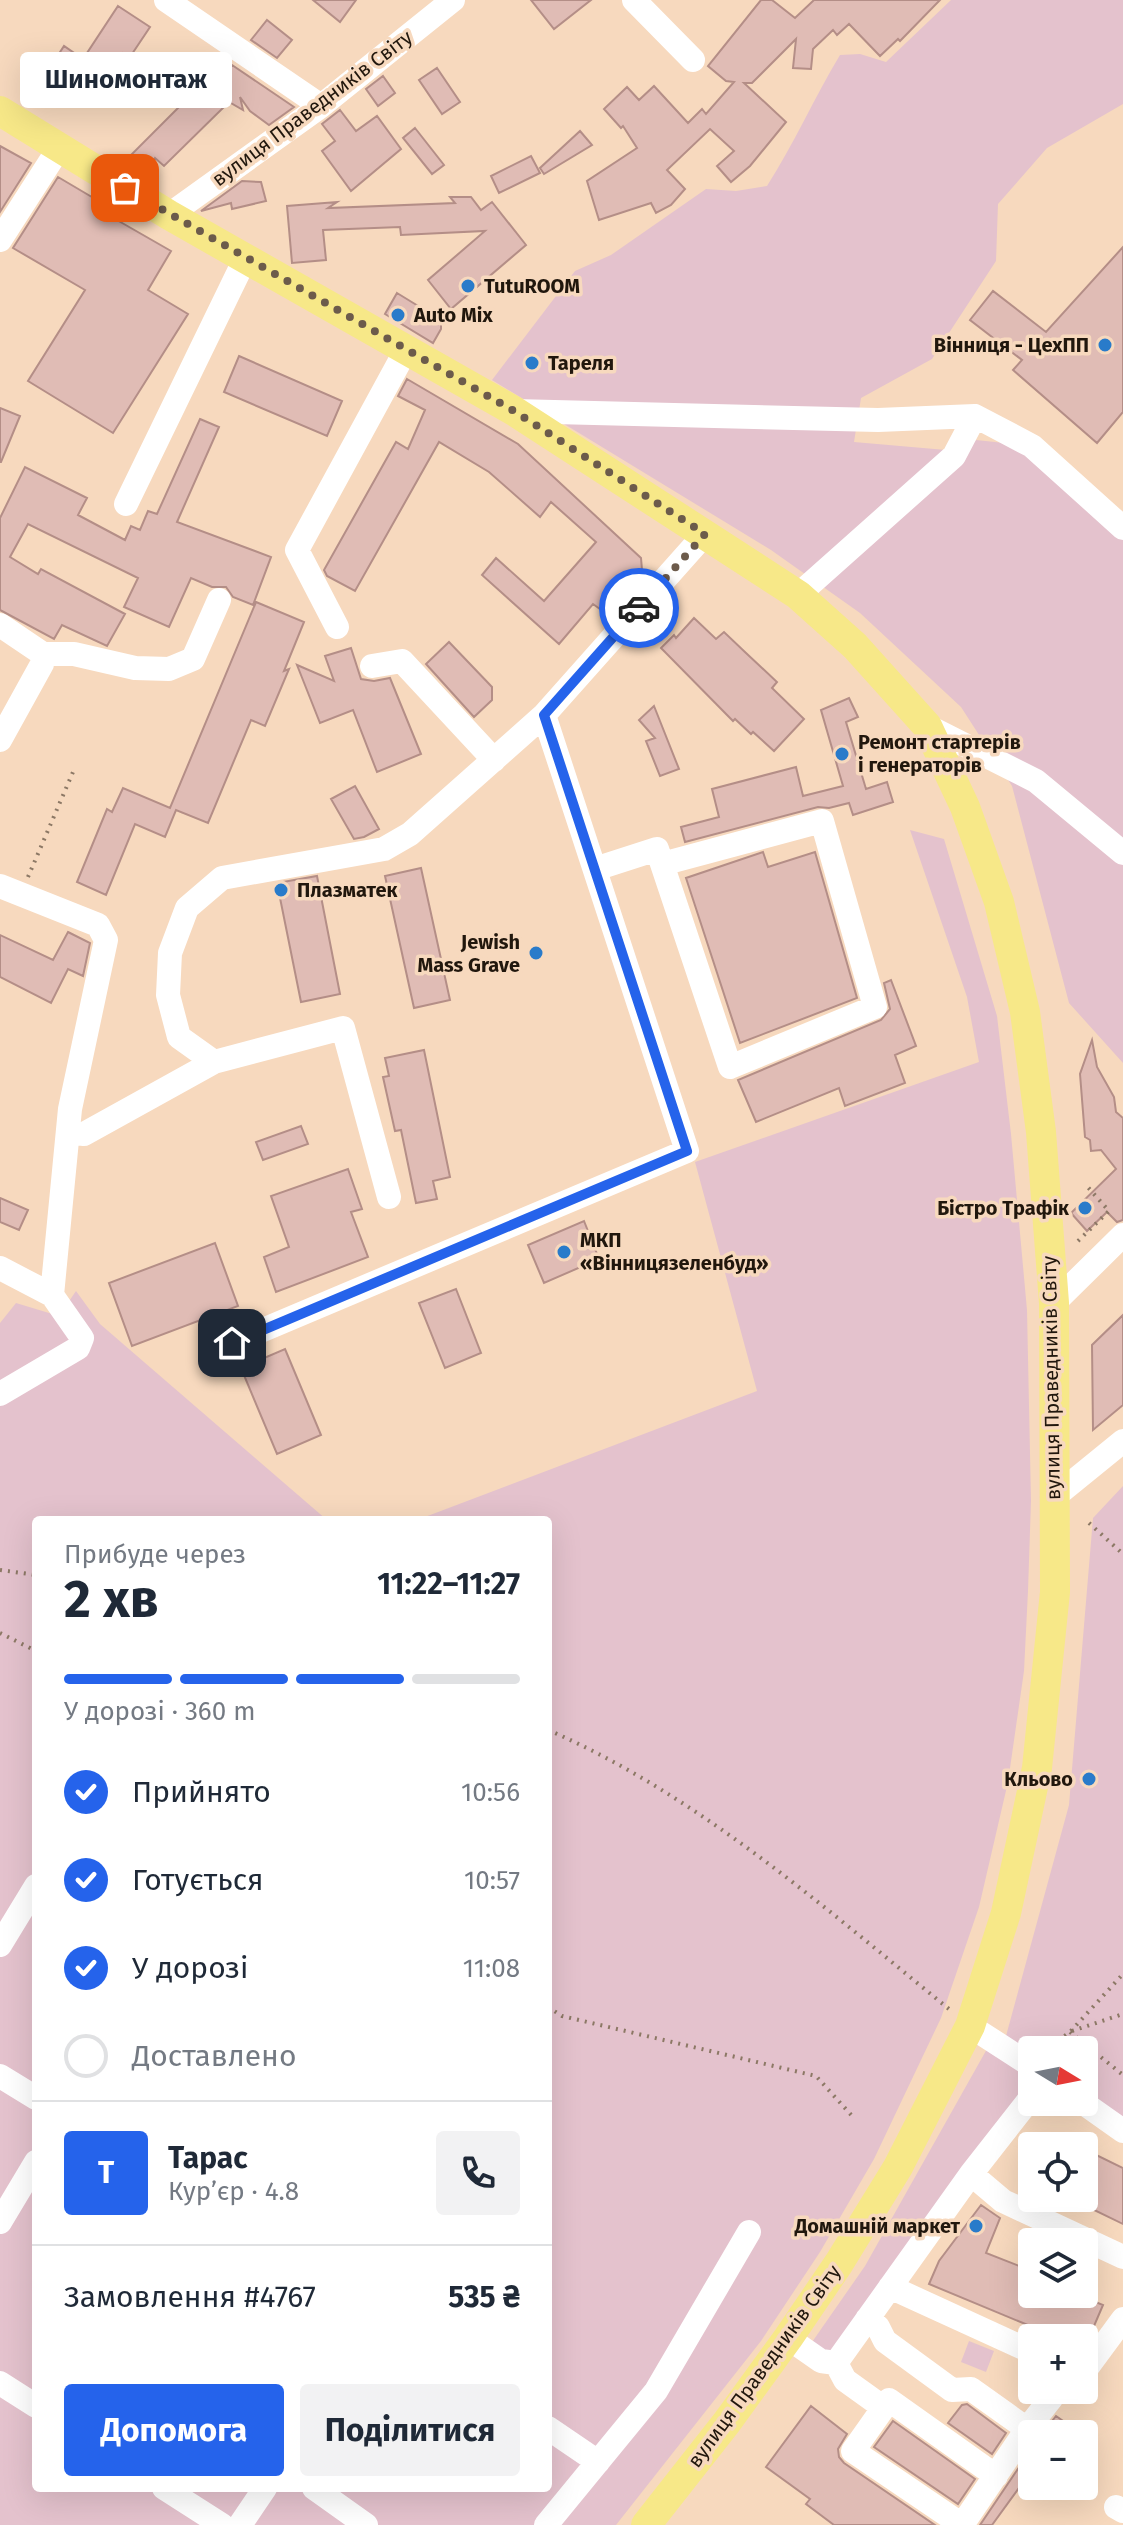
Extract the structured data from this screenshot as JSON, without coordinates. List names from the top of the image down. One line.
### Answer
{"streets":{"main road":["вулиця Праведників Світу"]},"places":["Шиномонтаж","TutuROOM","Auto Mix","Вінниця - ЦехПП","Тареля","Ремонт стартерів і генераторів","Плазматек","Jewish Mass Grave","Бістро Трафік","МКП «Вінницязеленбуд»","Кльово","Домашній маркет"],"north":"right","page":{"bubble":"Шиномонтаж","heading":["2 хв","Прибуде через","11:22–11:27"],"panel":["Тарас","Кур’єр · 4.8","Замовлення #4767","535 ₴"],"bar":"У дорозі · 360 m","list":[["Прийнято","10:56"],["Готується","10:57"],["У дорозі","11:08"],"Доставлено"],"map_buttons":["+","−"],"round":"Т","buttons":["Допомога","Поділитися"]}}
